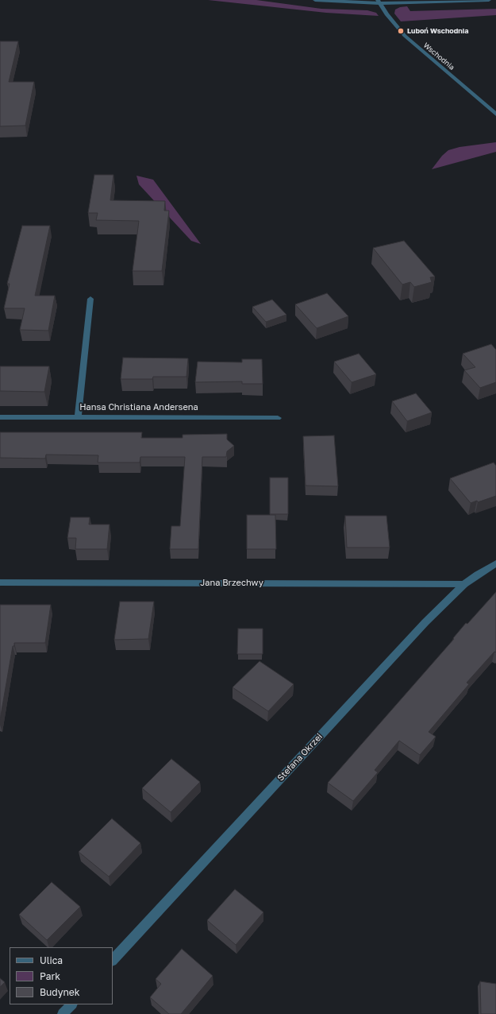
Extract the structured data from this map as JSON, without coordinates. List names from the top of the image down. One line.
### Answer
{"streets":{"street":["Wschodnia","Hansa Christiana Andersena","Jana Brzechwy","Stefana Okrzei"]},"crossings":[["Jana Brzechwy","Stefana Okrzei"]],"places":["Luboń Wschodnia"],"legend":["Ulica","Park","Budynek"]}
